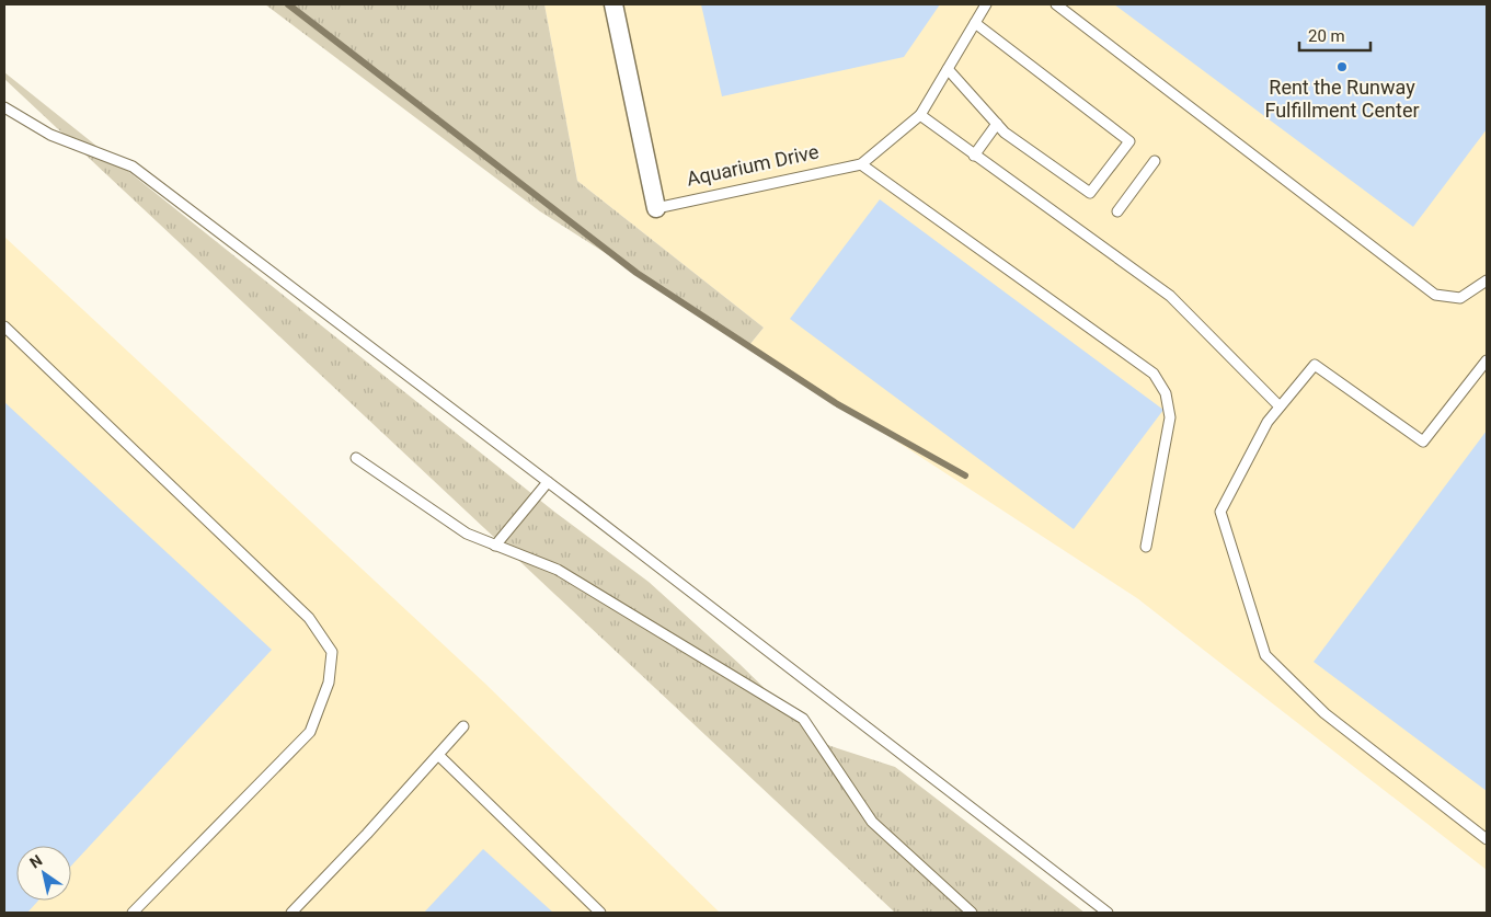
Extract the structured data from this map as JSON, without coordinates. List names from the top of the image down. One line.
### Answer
{"streets":{"street":["Aquarium Drive"]},"places":["Rent the Runway Fulfillment Center"],"scale_bar":"20 m","north":"top left"}
